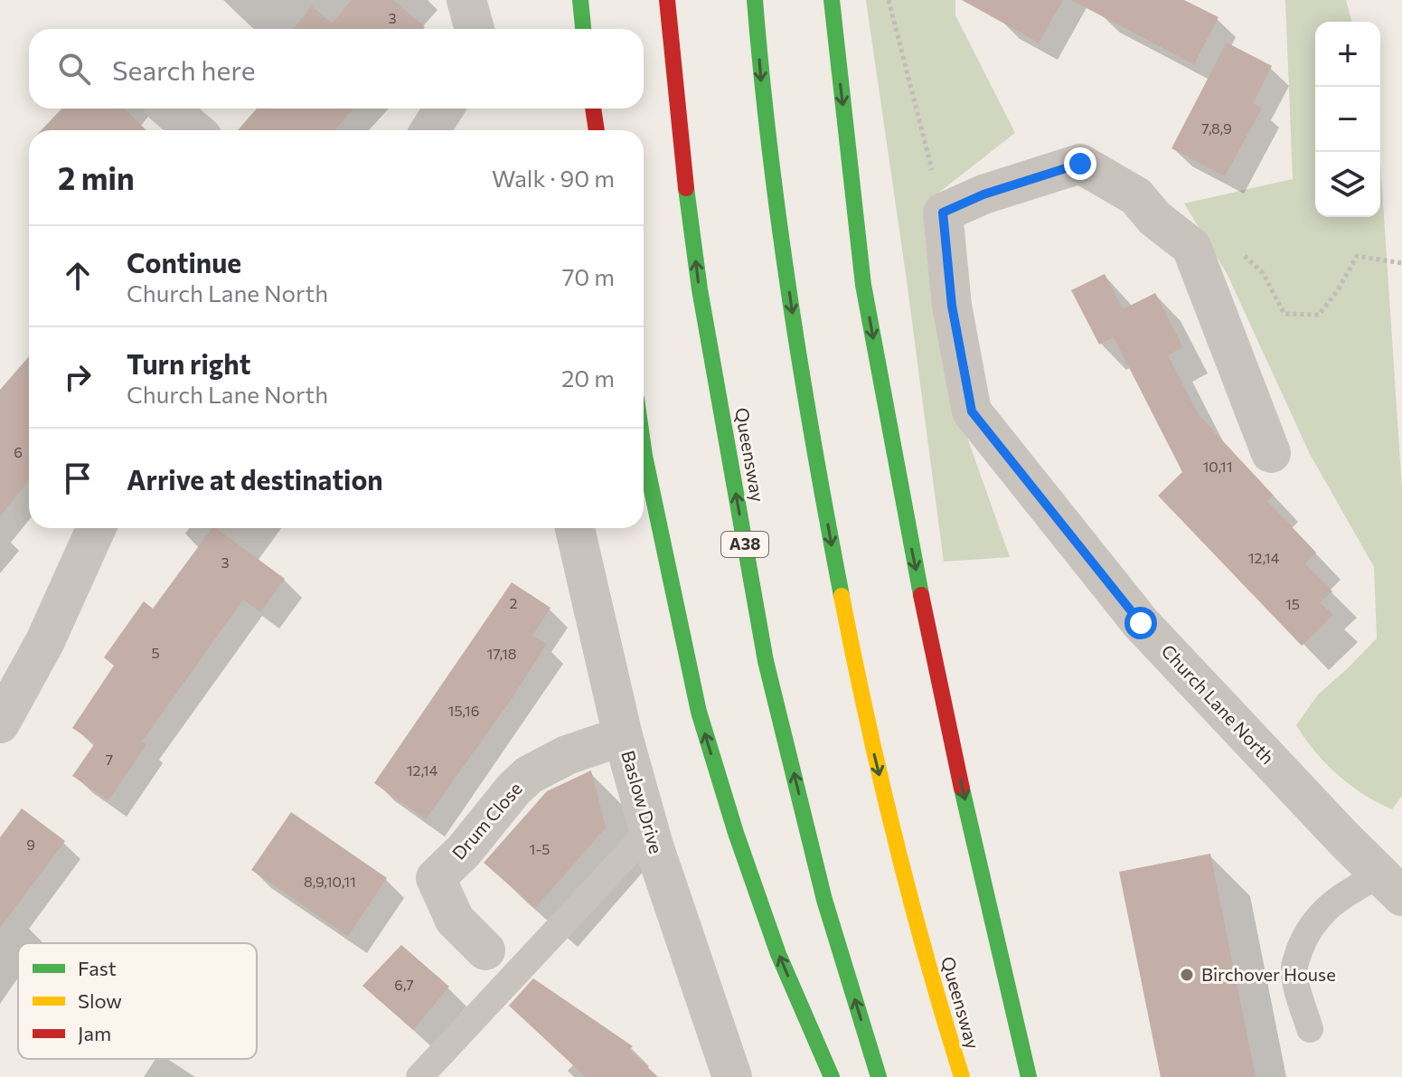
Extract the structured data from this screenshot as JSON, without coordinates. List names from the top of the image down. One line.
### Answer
{"streets":{"highway":["Queensway","A38"],"street":["Church Lane North","Baslow Drive","Drum Close"]},"crossings":[["Baslow Drive","Drum Close"]],"places":["Birchover House"],"house_numbers":["3","7,8,9","6","10,11","12,14","3","2","15","5","17,18","15,16","7","12,14","9","1-5","8,9,10,11","6,7"],"legend":["Fast","Slow","Jam"],"page":{"map_buttons":["+","−"],"search":"Search here","heading":["2 min","Walk · 90 m"],"list":[["Continue","Church Lane North","70 m"],["Turn right","Church Lane North","20 m"],"Arrive at destination"]}}
